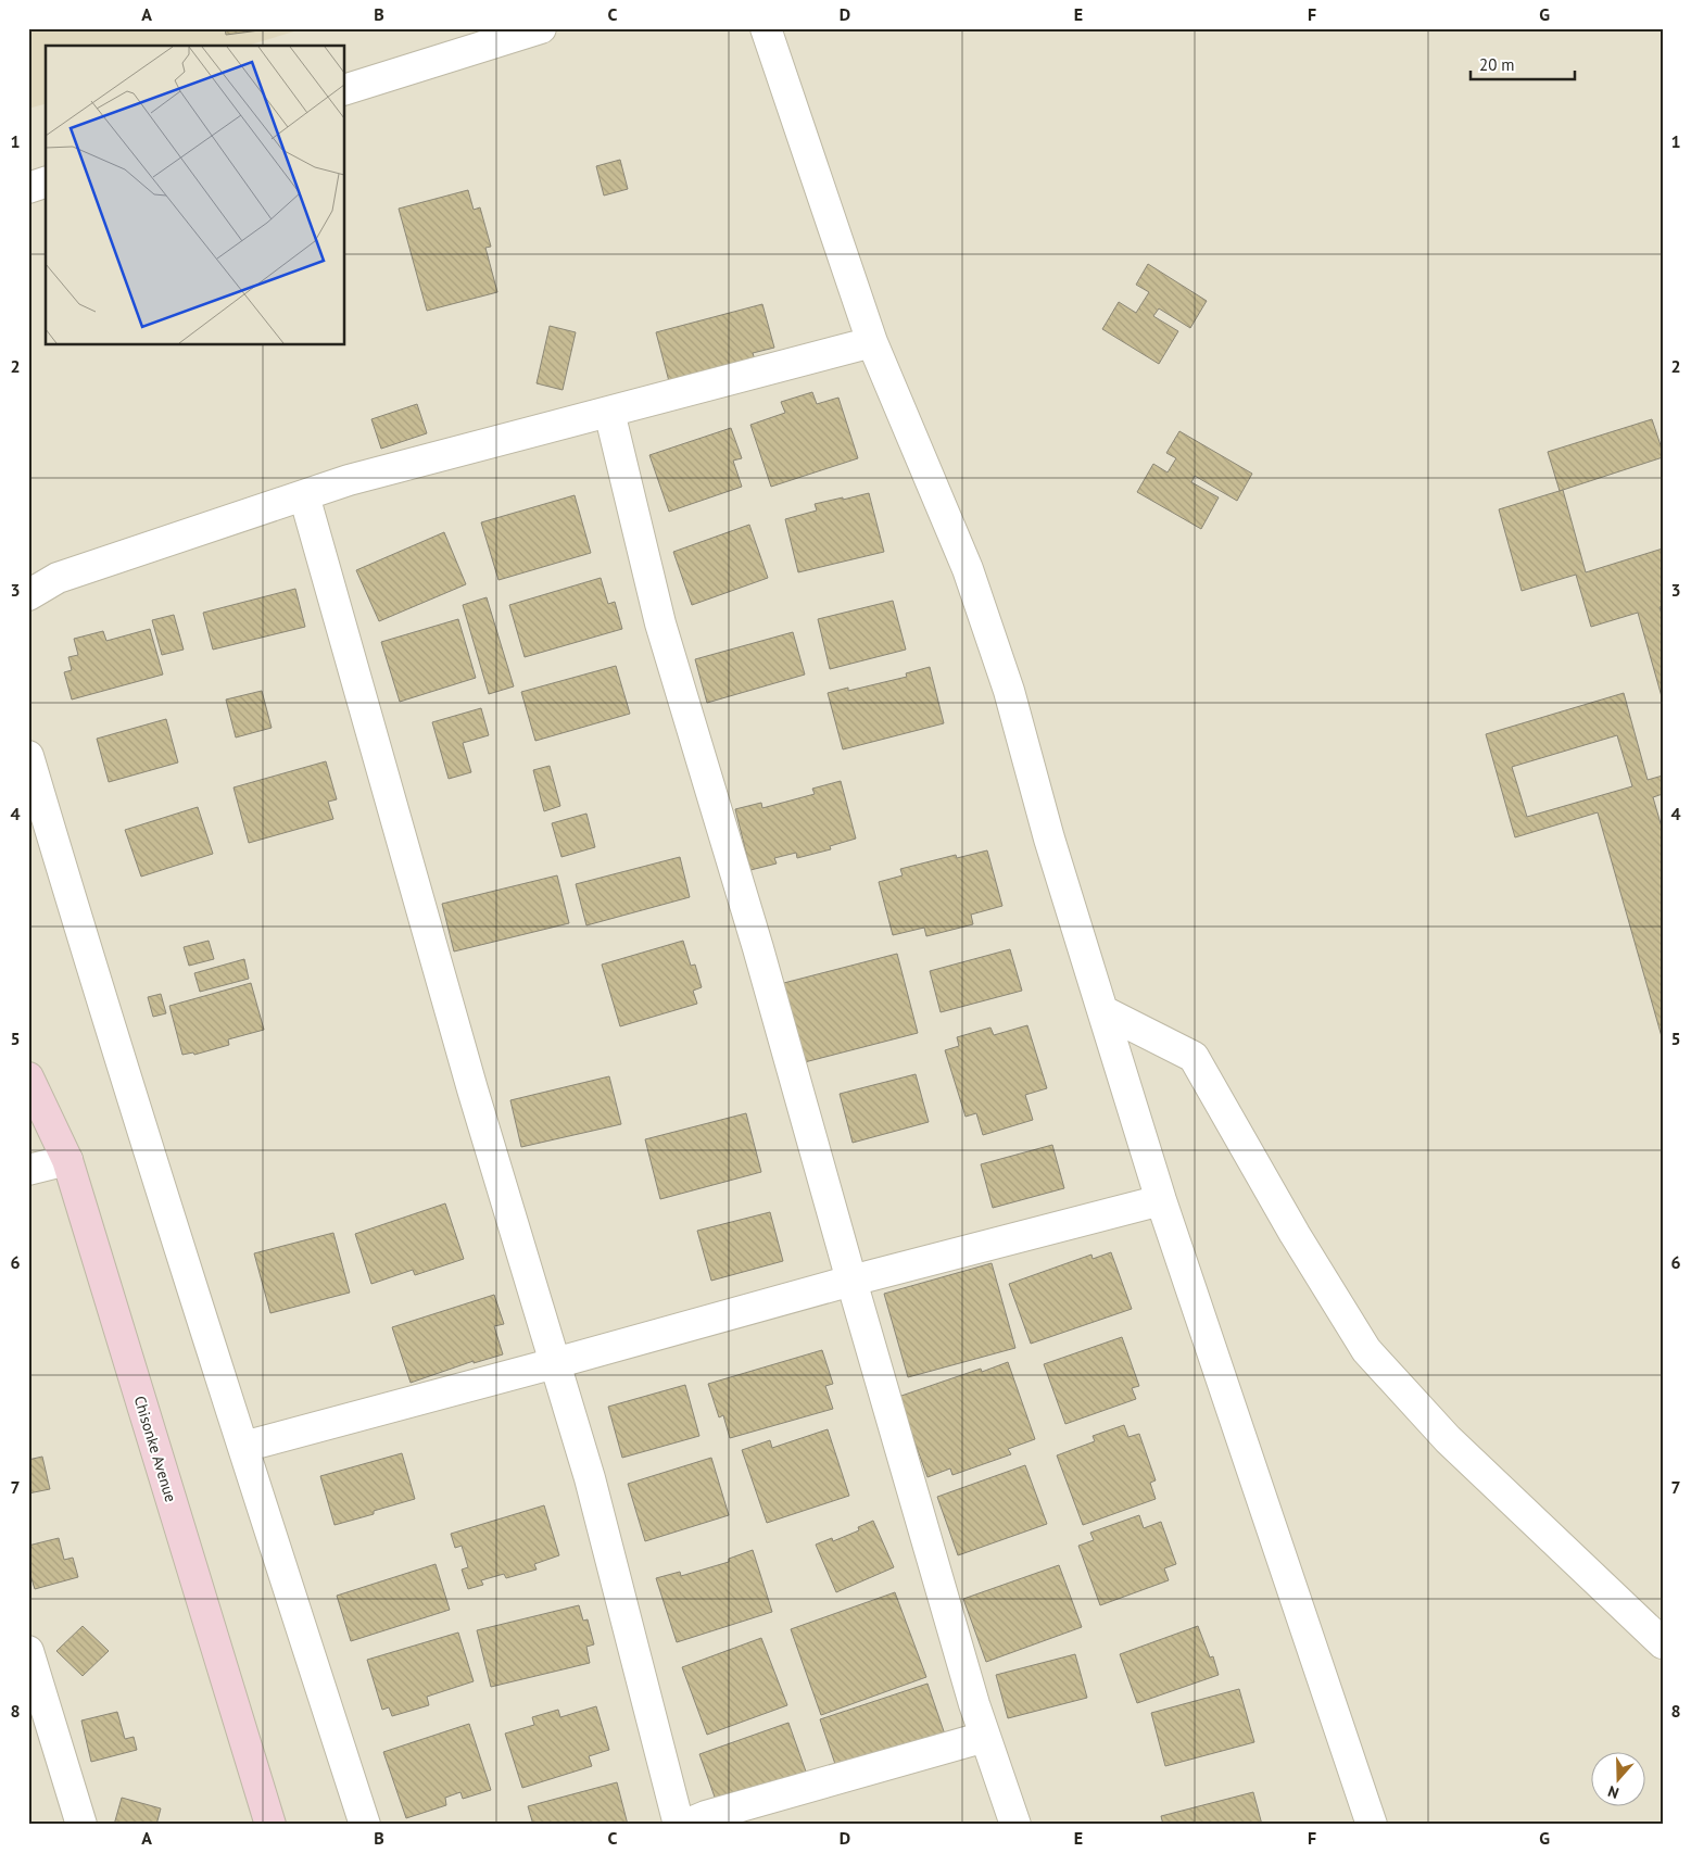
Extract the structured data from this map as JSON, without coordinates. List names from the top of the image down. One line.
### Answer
{"streets":{"street":["Chisonke Avenue"]},"scale_bar":"20 m","north":"bottom","grid":{"columns":["A","B","C","D","E","F","G"],"rows":["1","2","3","4","5","6","7","8"]}}
